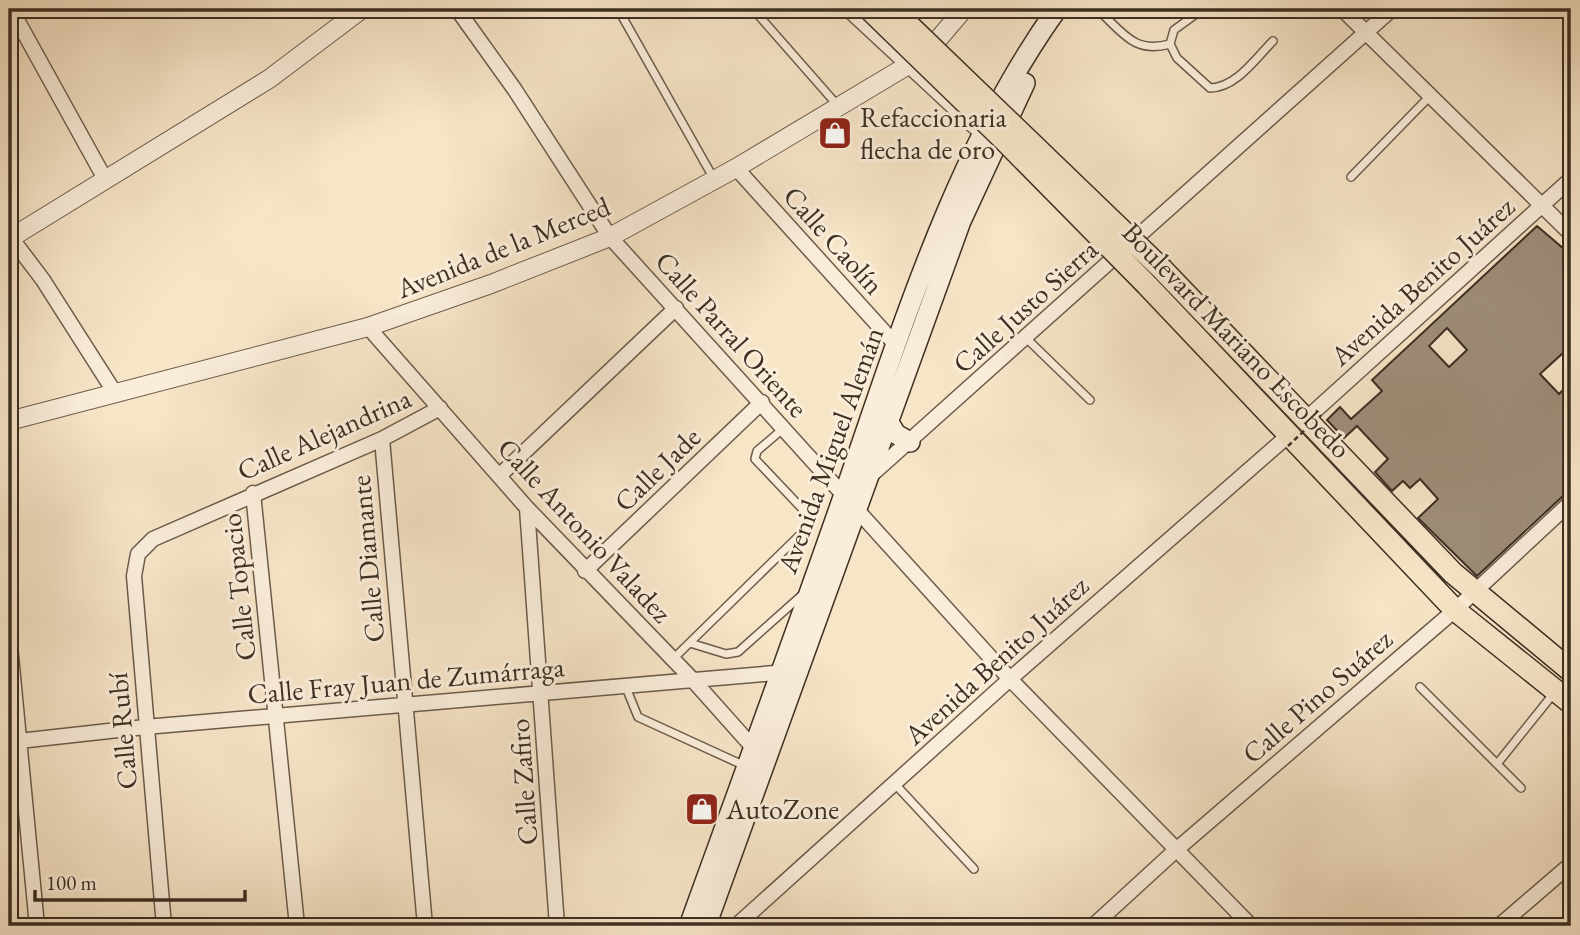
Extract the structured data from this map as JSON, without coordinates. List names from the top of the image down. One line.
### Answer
{"streets":{"main road":["Boulevard Mariano Escobedo","Avenida Miguel Alemán"],"street":["Calle Caolín","Avenida de la Merced","Avenida Benito Juárez","Calle Justo Sierra","Calle Parral Oriente","Calle Alejandrina","Calle Jade","Calle Antonio Valadez","Calle Diamante","Calle Topacio","Calle Fray Juan de Zumárraga","Calle Pino Suárez","Calle Rubí","Calle Zafiro"]},"crossings":[["Calle Caolín","Avenida de la Merced"],["Calle Caolín","Avenida Miguel Alemán"],["Avenida de la Merced","Calle Parral Oriente"],["Avenida de la Merced","Calle Antonio Valadez"],["Avenida Benito Juárez","Calle Parral Oriente"],["Avenida Benito Juárez","Boulevard Mariano Escobedo"],["Calle Justo Sierra","Calle Parral Oriente"],["Calle Justo Sierra","Avenida Miguel Alemán"],["Calle Parral Oriente","Avenida Miguel Alemán"],["Calle Parral Oriente","Calle Jade"],["Calle Parral Oriente","Calle Pino Suárez"],["Boulevard Mariano Escobedo","Calle Pino Suárez"],["Calle Alejandrina","Calle Antonio Valadez"],["Calle Alejandrina","Calle Diamante"],["Calle Alejandrina","Calle Topacio"],["Calle Alejandrina","Calle Rubí"],["Avenida Miguel Alemán","Calle Antonio Valadez"],["Avenida Miguel Alemán","Calle Fray Juan de Zumárraga"],["Calle Jade","Calle Antonio Valadez"],["Calle Antonio Valadez","Calle Fray Juan de Zumárraga"],["Calle Antonio Valadez","Calle Zafiro"],["Calle Diamante","Calle Fray Juan de Zumárraga"],["Calle Topacio","Calle Fray Juan de Zumárraga"],["Calle Fray Juan de Zumárraga","Calle Rubí"],["Calle Fray Juan de Zumárraga","Calle Zafiro"]],"places":{"shop":["Refaccionaria flecha de oro","AutoZone"]},"scale_bar":"100 m"}
